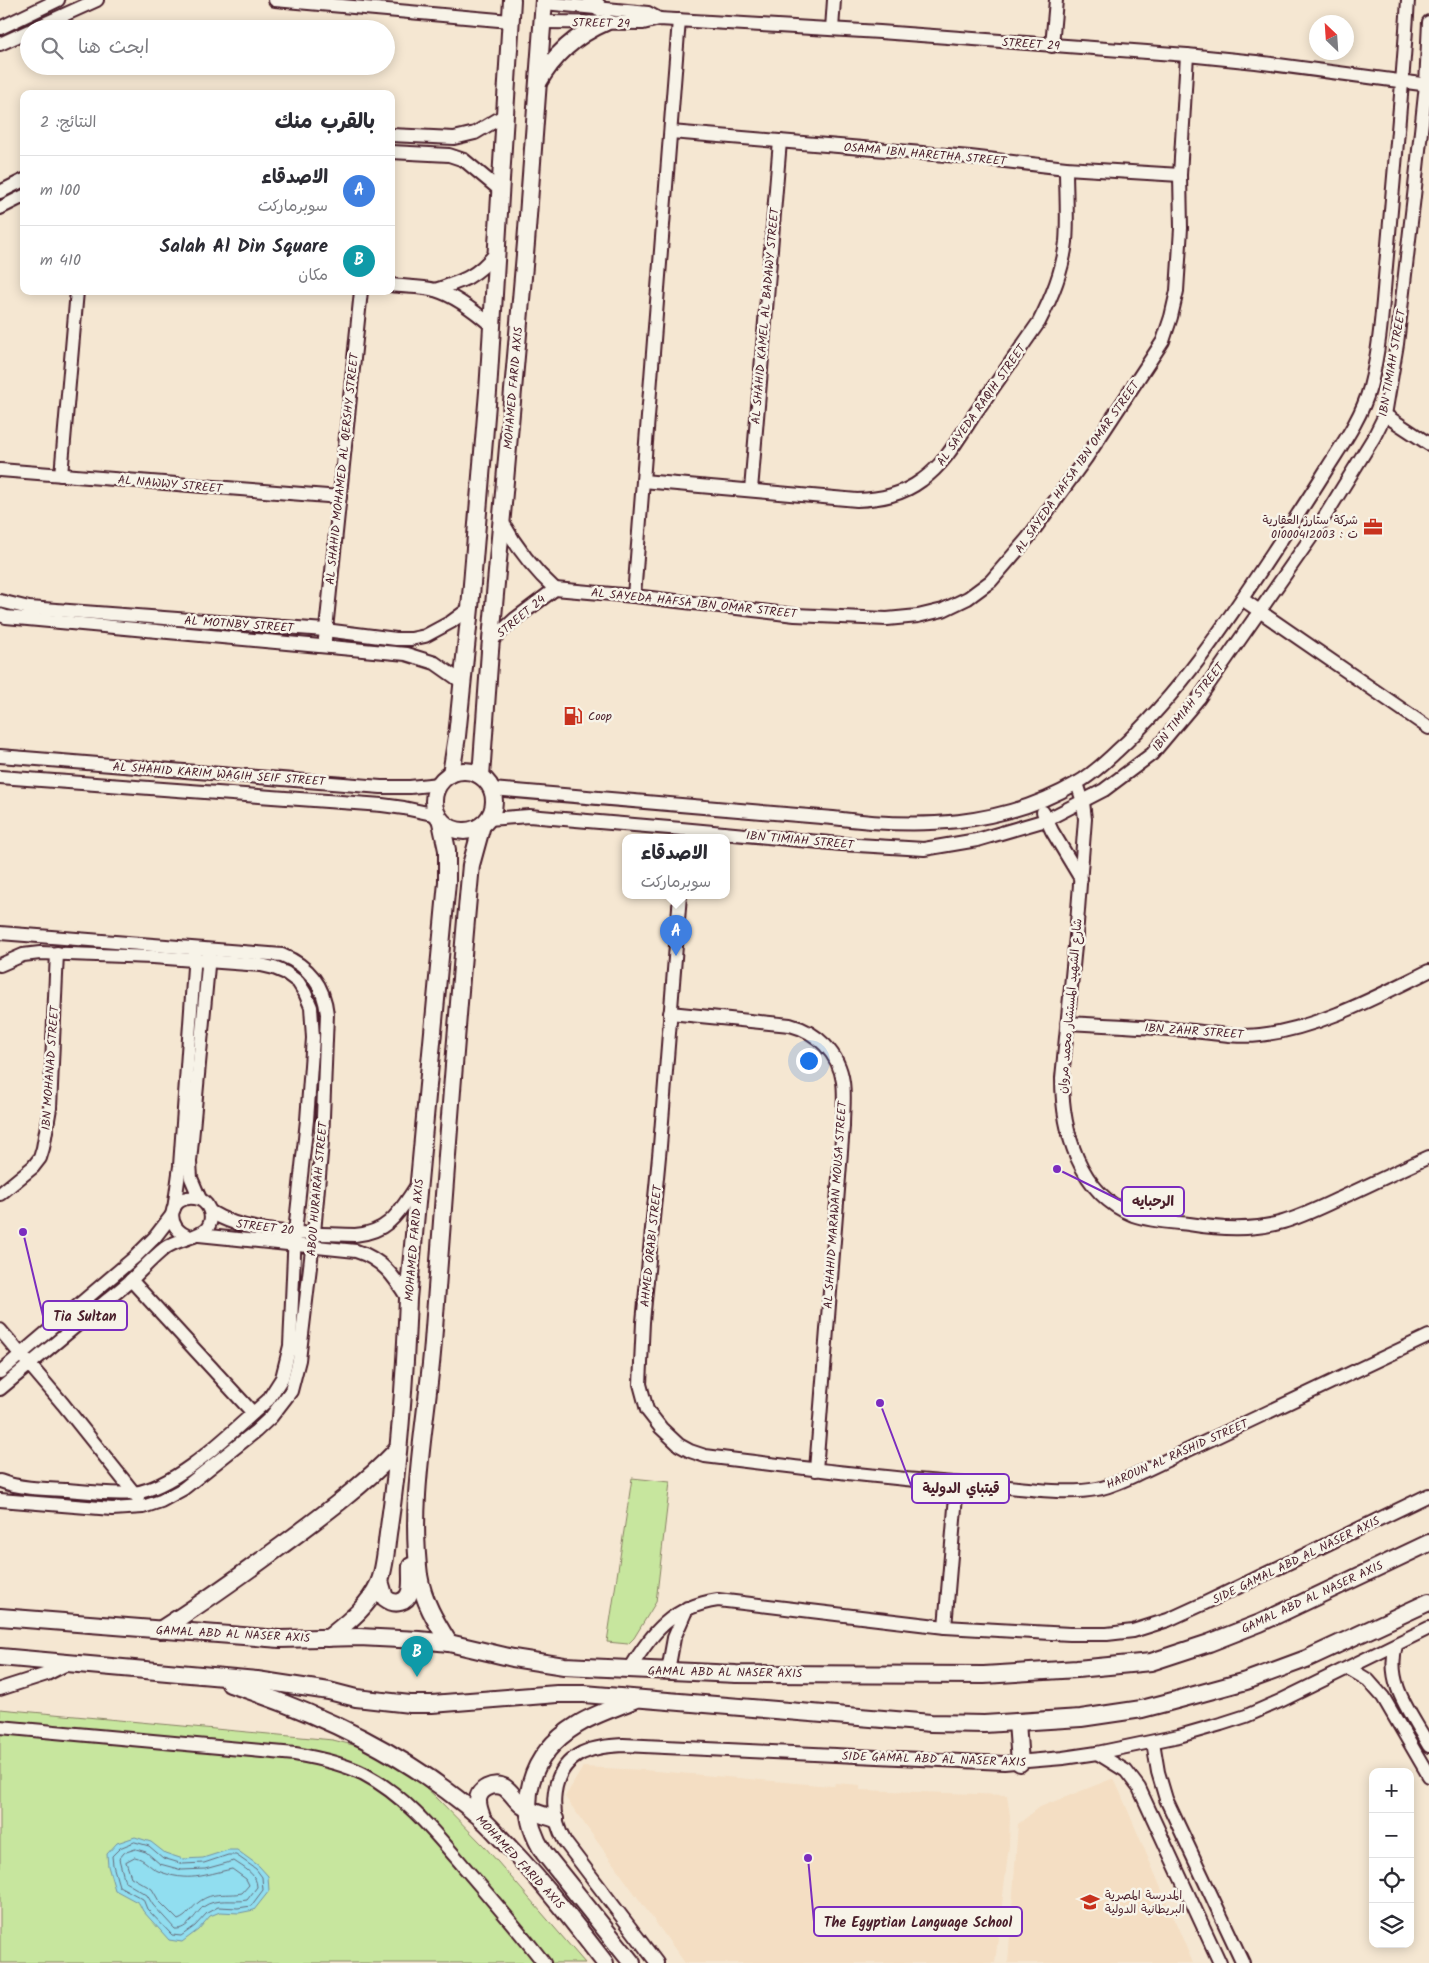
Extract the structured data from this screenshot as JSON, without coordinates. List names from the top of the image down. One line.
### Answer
{"streets":{"main road":["MOHAMED FARID AXIS","GAMAL ABD AL NASER AXIS"],"street":["STREET 29","OSAMA IBN HARETHA STREET","AL SHAHID KAMEL AL BADAWY STREET","IBN TIMIAH STREET","AL SAYEDA RAQIH STREET","AL SAYEDA HAFSA IBN OMAR STREET","AL SHAHID MOHAMED AL QERSHY STREET","AL NAWWY STREET","STREET 24","AL MOTNBY STREET","AL SHAHID KARIM WAGIH SEIF STREET","شارع الشهيد المستشار محمد مروان","IBN ZAHR STREET","IBN MOHANAD STREET","ABOU HURAIRAH STREET","AL SHAHID MARAWAN MOUSA STREET","STREET 20","AHMED ORABI STREET","HAROUN AL RASHID STREET","SIDE GAMAL ABD AL NASER AXIS"]},"crossings":[["STREET 29","IBN TIMIAH STREET"],["STREET 29","MOHAMED FARID AXIS"],["STREET 29","AL SAYEDA HAFSA IBN OMAR STREET"],["OSAMA IBN HARETHA STREET","AL SHAHID KAMEL AL BADAWY STREET"],["OSAMA IBN HARETHA STREET","AL SAYEDA RAQIH STREET"],["OSAMA IBN HARETHA STREET","AL SAYEDA HAFSA IBN OMAR STREET"],["AL SHAHID KAMEL AL BADAWY STREET","AL SAYEDA RAQIH STREET"],["IBN TIMIAH STREET","MOHAMED FARID AXIS"],["IBN TIMIAH STREET","AL SHAHID KARIM WAGIH SEIF STREET"],["IBN TIMIAH STREET","شارع الشهيد المستشار محمد مروان"],["MOHAMED FARID AXIS","STREET 24"],["MOHAMED FARID AXIS","AL MOTNBY STREET"],["MOHAMED FARID AXIS","AL SHAHID KARIM WAGIH SEIF STREET"],["MOHAMED FARID AXIS","STREET 20"],["MOHAMED FARID AXIS","GAMAL ABD AL NASER AXIS"],["AL SAYEDA HAFSA IBN OMAR STREET","STREET 24"],["AL SHAHID MOHAMED AL QERSHY STREET","AL NAWWY STREET"],["AL SHAHID MOHAMED AL QERSHY STREET","AL MOTNBY STREET"],["شارع الشهيد المستشار محمد مروان","IBN ZAHR STREET"],["IBN MOHANAD STREET","ABOU HURAIRAH STREET"],["ABOU HURAIRAH STREET","STREET 20"],["AL SHAHID MARAWAN MOUSA STREET","AHMED ORABI STREET"],["AL SHAHID MARAWAN MOUSA STREET","HAROUN AL RASHID STREET"],["AHMED ORABI STREET","HAROUN AL RASHID STREET"],["SIDE GAMAL ABD AL NASER AXIS","GAMAL ABD AL NASER AXIS"]],"places":{"office":["شركة ستارز العقارية ت : 01000412003"],"fuel station":["Coop"],"other":["الرحبايه","Tia Sultan","قيتباي الدولية","The Egyptian Language School"],"school or university":["المدرسة المصرية البريطانية الدولية"]},"north":"top left","page":{"search":"ابحث هنا","heading":["بالقرب منك","النتائج: 2"],"list":[{"mark":"A","name":"الاصدقاء","note":"سوبرماركت","value":"100 m"},{"mark":"B","name":"Salah Al Din Square","note":"مكان","value":"410 m"}],"popup":["الاصدقاء","سوبرماركت"],"pins":["A","B"],"map_buttons":["+","−"]}}
